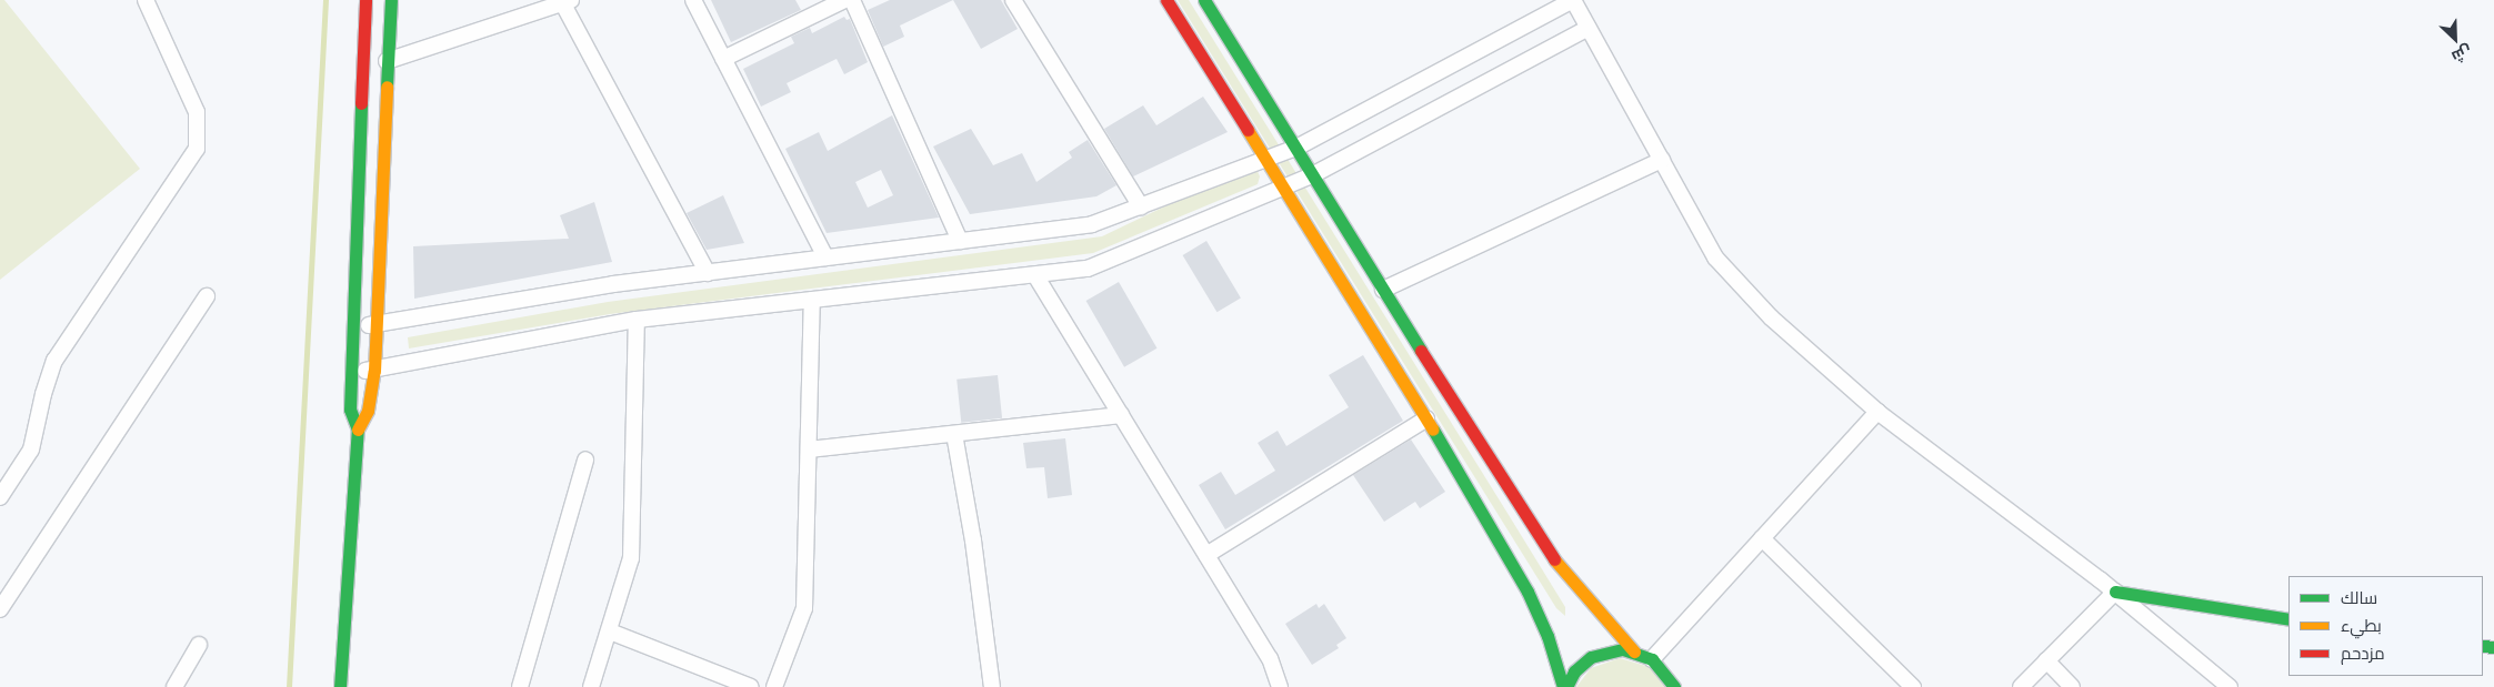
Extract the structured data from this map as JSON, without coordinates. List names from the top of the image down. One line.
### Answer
{"legend":["سالك","بطيء","مزدحم"],"north":"bottom right"}
